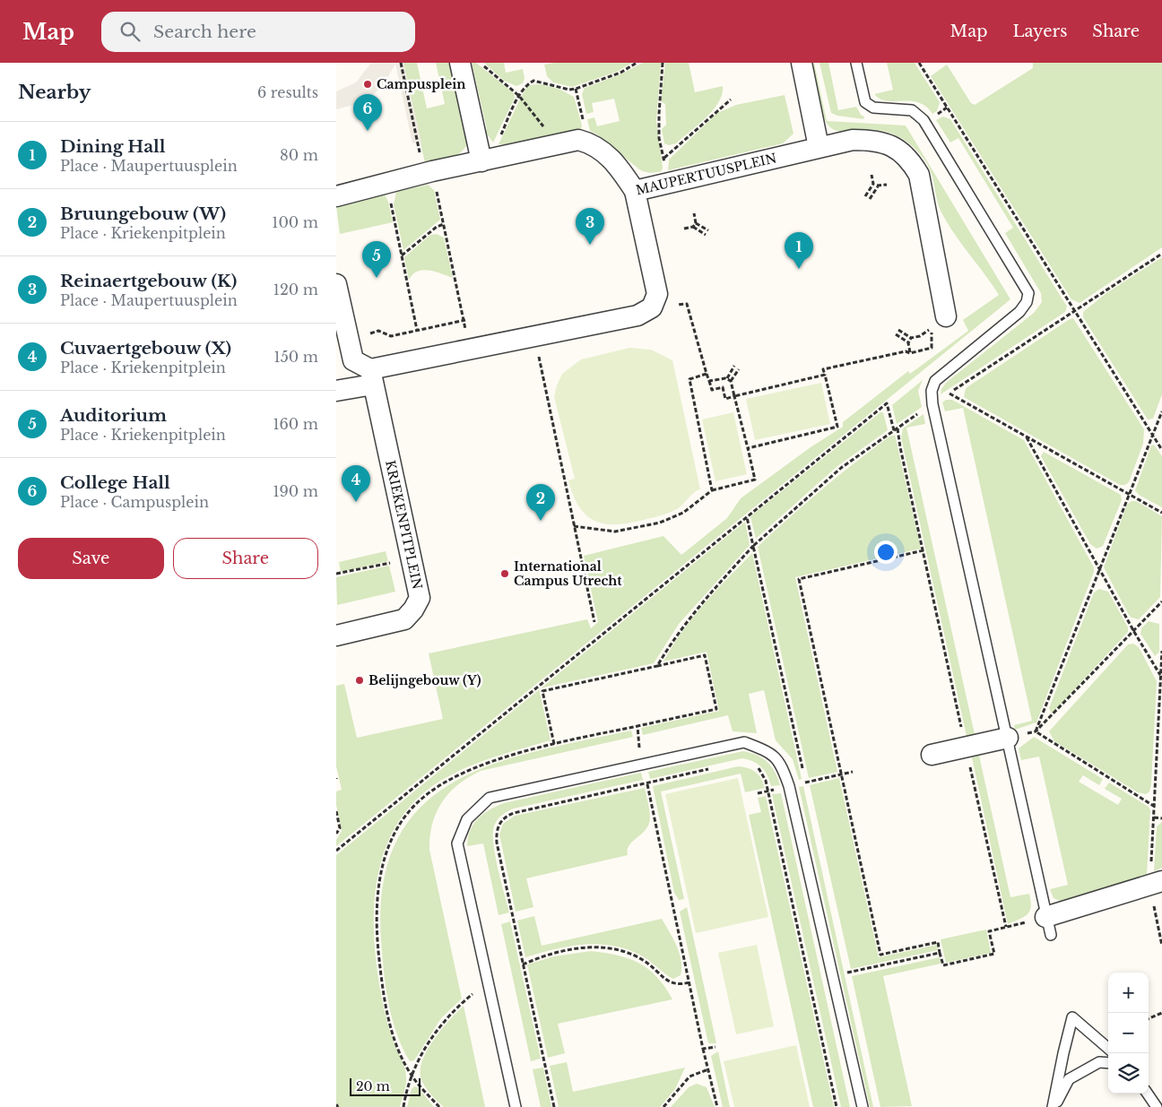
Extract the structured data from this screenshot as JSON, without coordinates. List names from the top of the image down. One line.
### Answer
{"streets":{"street":["MAUPERTUUSPLEIN","KRIEKENPITPLEIN"]},"places":["Campusplein","International Campus Utrecht","Belijngebouw (Y)"],"scale_bar":"20 m","page":{"header":"Map","search":"Search here","nav":["Map","Layers","Share"],"heading":["Nearby","6 results"],"pins":["6","3","1","5","4","2"],"list":[{"mark":"1","name":"Dining Hall","note":"Place · Maupertuusplein","value":"80 m"},{"mark":"2","name":"Bruungebouw (W)","note":"Place · Kriekenpitplein","value":"100 m"},{"mark":"3","name":"Reinaertgebouw (K)","note":"Place · Maupertuusplein","value":"120 m"},{"mark":"4","name":"Cuvaertgebouw (X)","note":"Place · Kriekenpitplein","value":"150 m"},{"mark":"5","name":"Auditorium","note":"Place · Kriekenpitplein","value":"160 m"},{"mark":"6","name":"College Hall","note":"Place · Campusplein","value":"190 m"}],"buttons":["Save","Share"],"map_buttons":["+","−"],"scale":"20 m"}}
